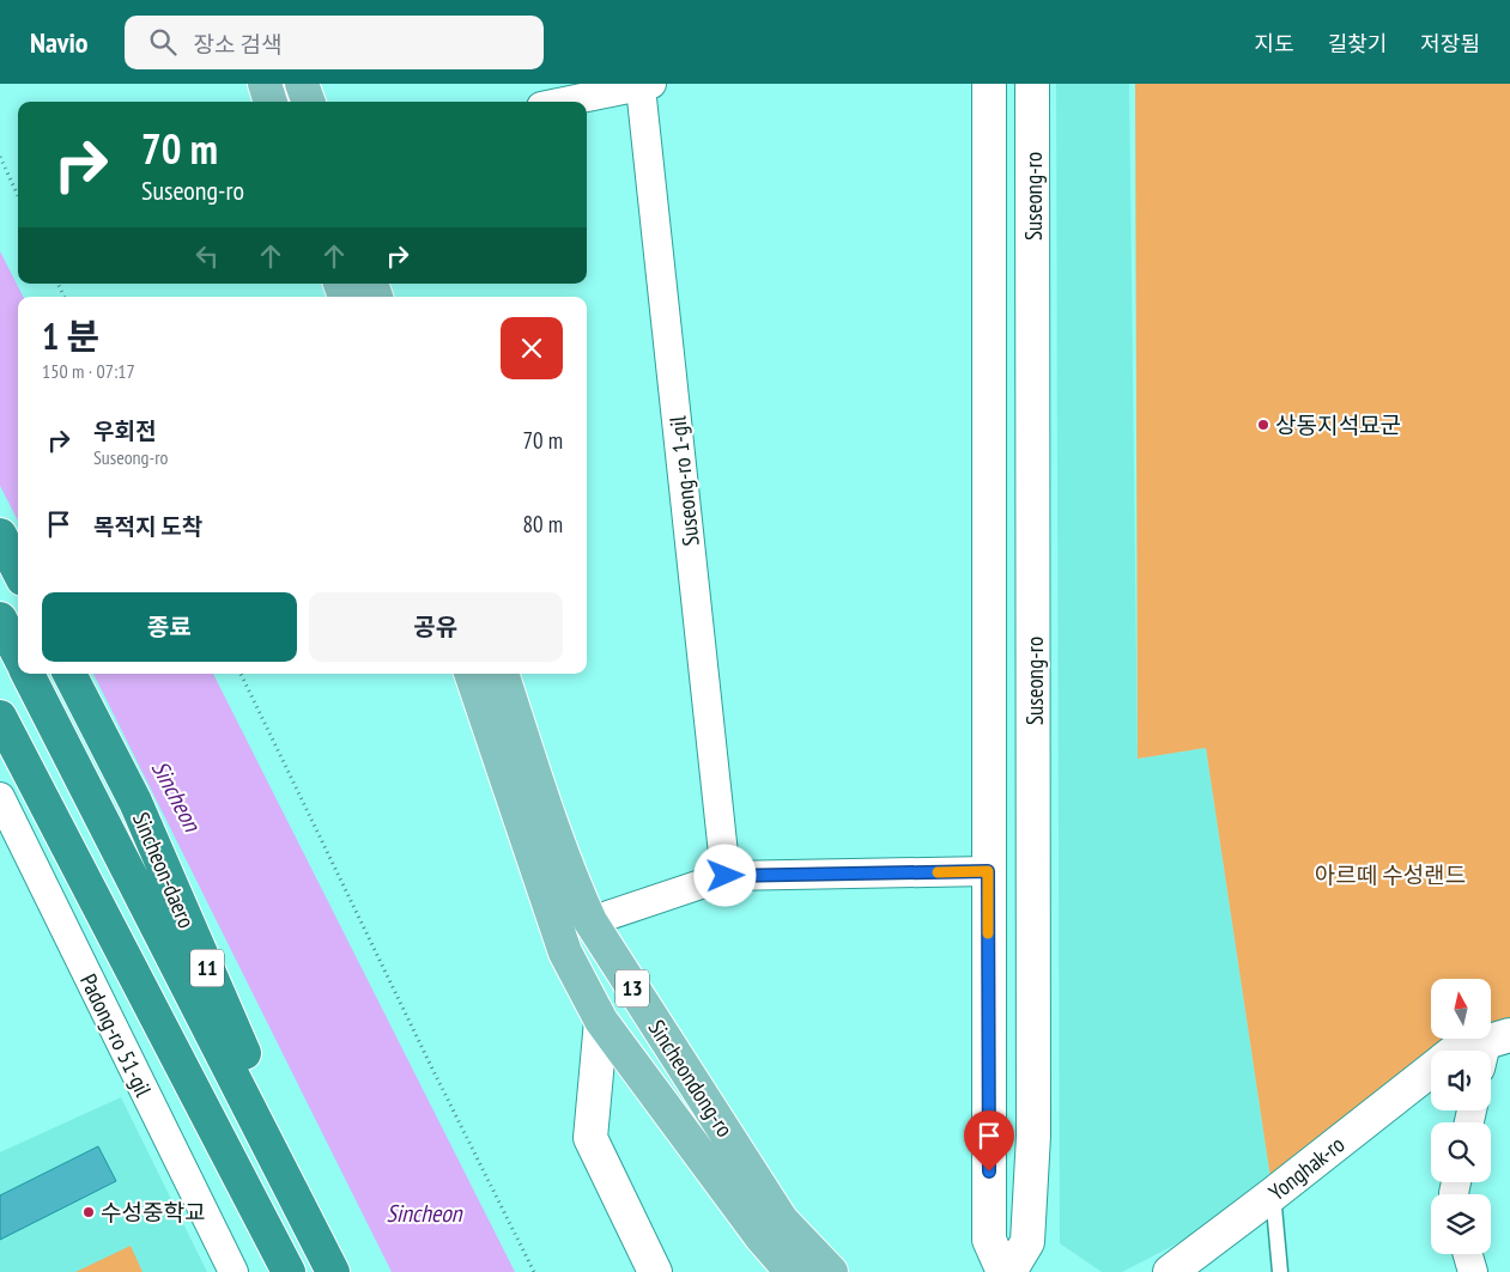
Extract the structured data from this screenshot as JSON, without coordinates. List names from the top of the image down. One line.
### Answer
{"streets":{"highway":["Sincheon-daero","11"],"main road":["Suseong-ro","13","Sincheondong-ro","Yonghak-ro"],"street":["Suseong-ro 1-gil","Padong-ro 51-gil"]},"water":["Sincheon"],"parks":["아르떼 수성랜드"],"places":["상동지석묘군","수성중학교"],"north":"top","page":{"header":"Navio","search":"장소 검색","nav":["지도","길찾기","저장됨"],"turn":["70 m","Suseong-ro"],"heading":["1 분","150 m · 07:17"],"list":[{"name":"우회전","note":"Suseong-ro","value":"70 m"},{"name":"목적지 도착","value":"80 m"}],"buttons":["종료","공유"]}}
